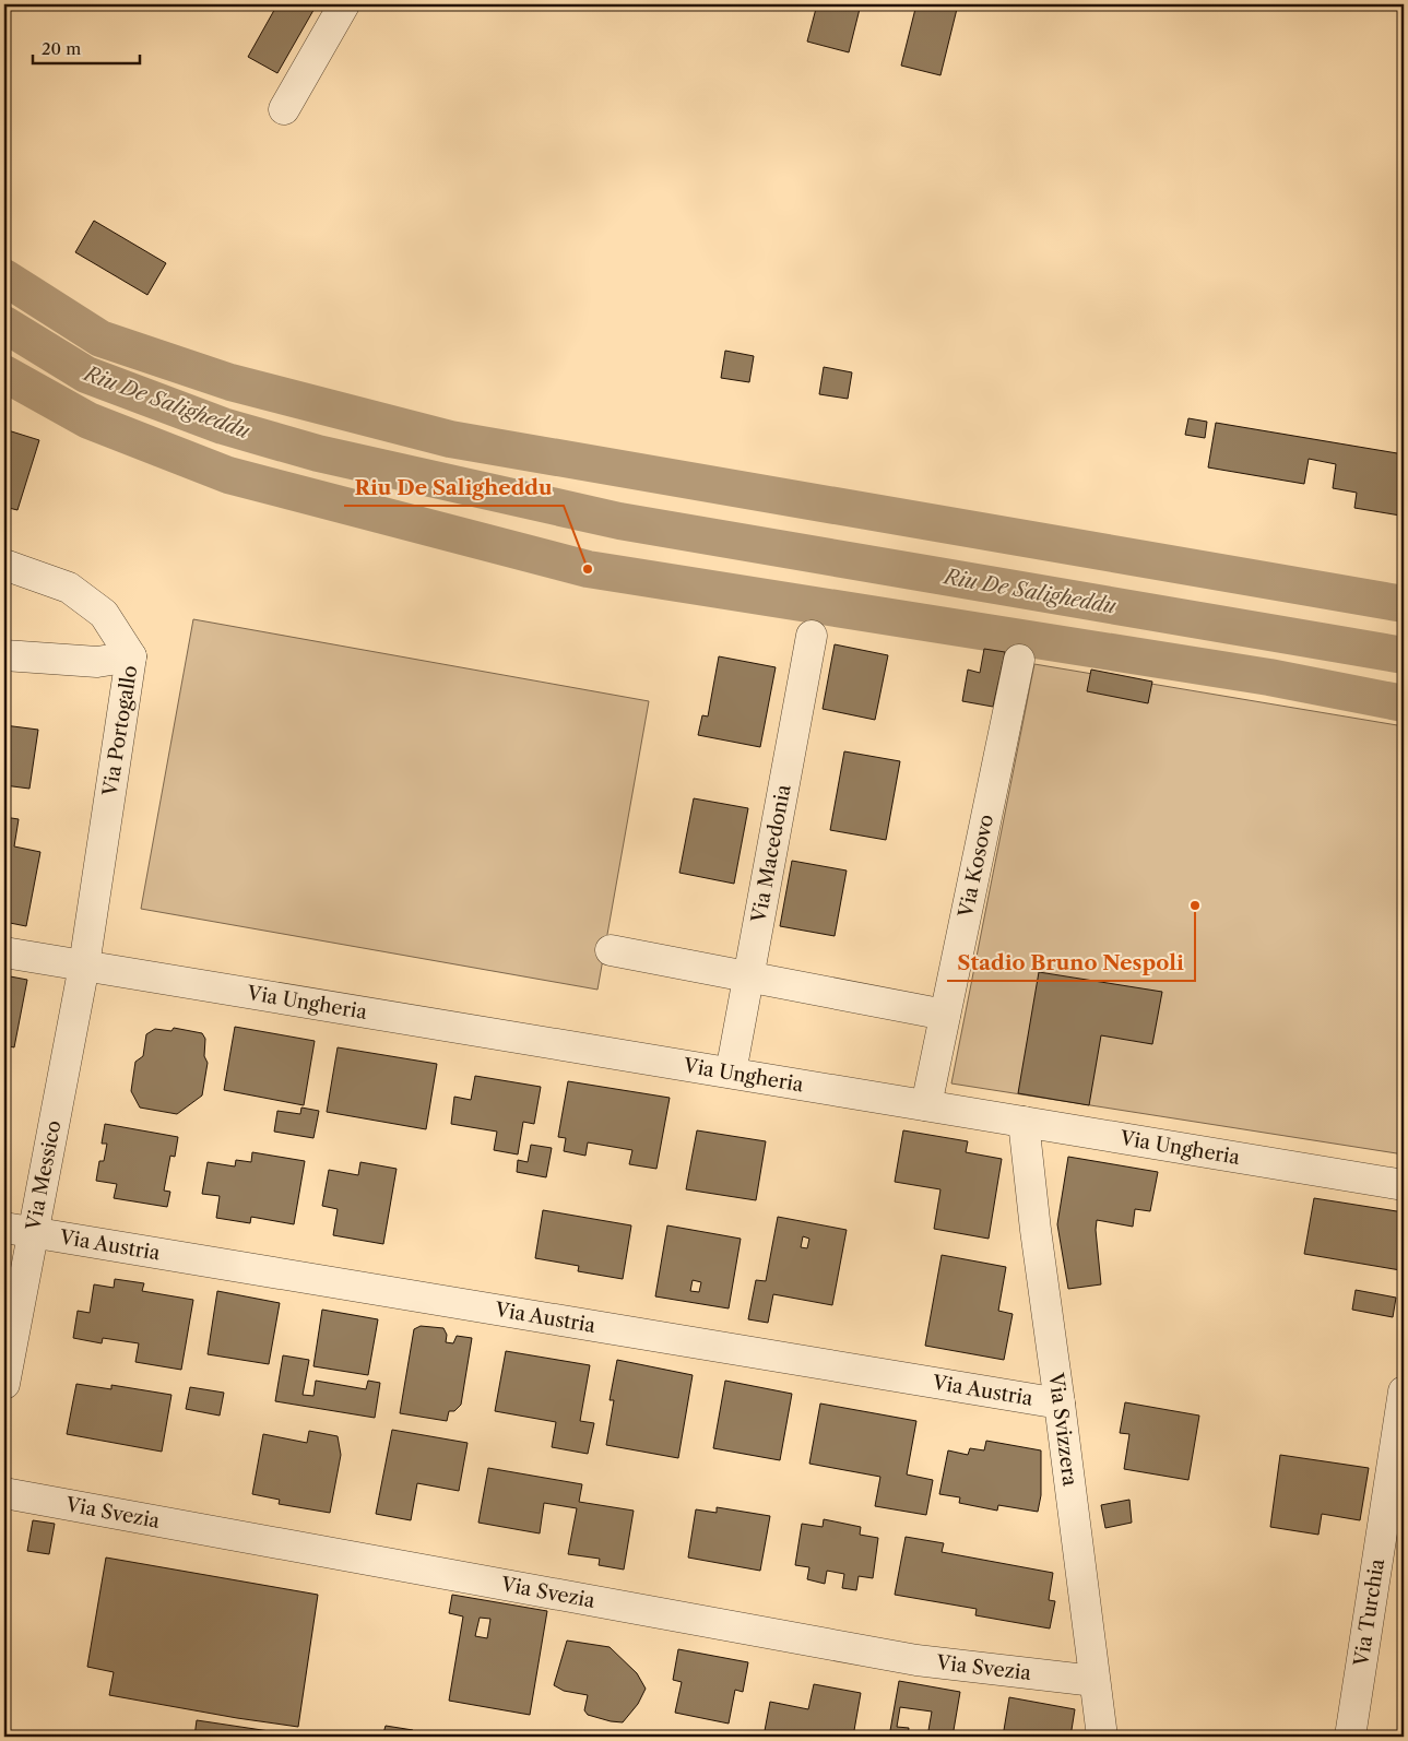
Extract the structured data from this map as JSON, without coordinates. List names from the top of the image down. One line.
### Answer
{"streets":{"street":["Via Portogallo","Via Macedonia","Via Kosovo","Via Ungheria","Via Messico","Via Austria","Via Svizzera","Via Svezia","Via Turchia"]},"crossings":[["Via Portogallo","Via Ungheria"],["Via Portogallo","Via Messico"],["Via Macedonia","Via Ungheria"],["Via Kosovo","Via Ungheria"],["Via Ungheria","Via Messico"],["Via Ungheria","Via Svizzera"],["Via Messico","Via Austria"],["Via Austria","Via Svizzera"],["Via Svizzera","Via Svezia"]],"water":["Riu De Saligheddu"],"places":["Riu De Saligheddu","Stadio Bruno Nespoli"],"scale_bar":"20 m"}
